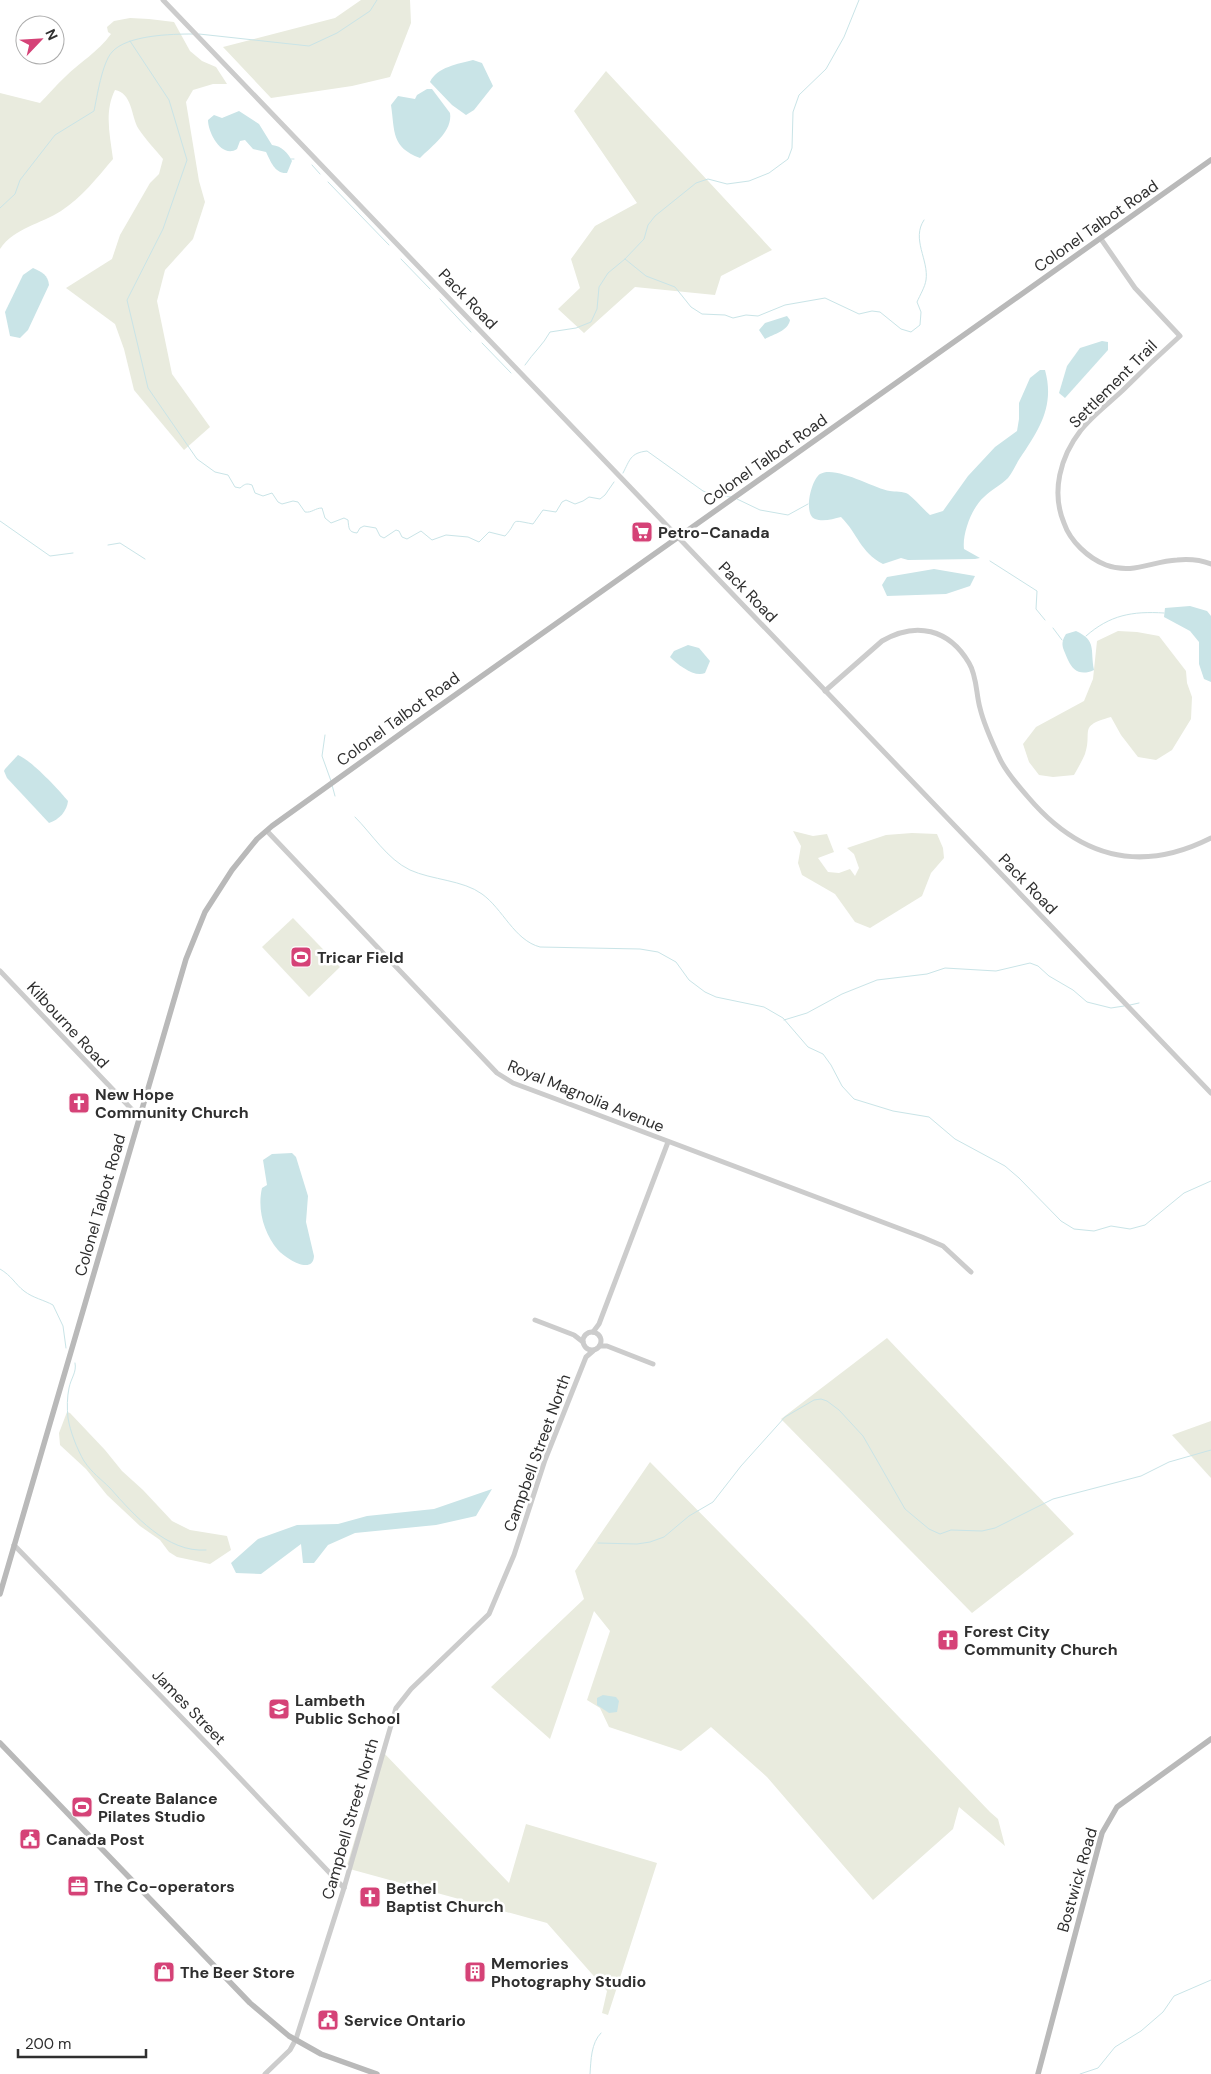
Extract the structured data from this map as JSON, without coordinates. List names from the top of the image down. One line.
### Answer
{"streets":{"main road":["Colonel Talbot Road","Bostwick Road"],"street":["Pack Road","Settlement Trail","Kilbourne Road","Royal Magnolia Avenue","Campbell Street North","James Street"]},"crossings":[["Colonel Talbot Road","Pack Road"],["Colonel Talbot Road","Settlement Trail"],["Colonel Talbot Road","Kilbourne Road"],["Colonel Talbot Road","Royal Magnolia Avenue"],["Colonel Talbot Road","James Street"],["Campbell Street North","James Street"]],"places":{"supermarket":["Petro-Canada"],"sports":["Tricar Field","Create Balance Pilates Studio"],"church":["New Hope Community Church","Forest City Community Church","Bethel Baptist Church"],"school or university":["Lambeth Public School"],"public building":["Canada Post","Service Ontario"],"office":["The Co-operators"],"shop":["The Beer Store"],"building":["Memories Photography Studio"]},"scale_bar":"200 m","north":"top right"}
